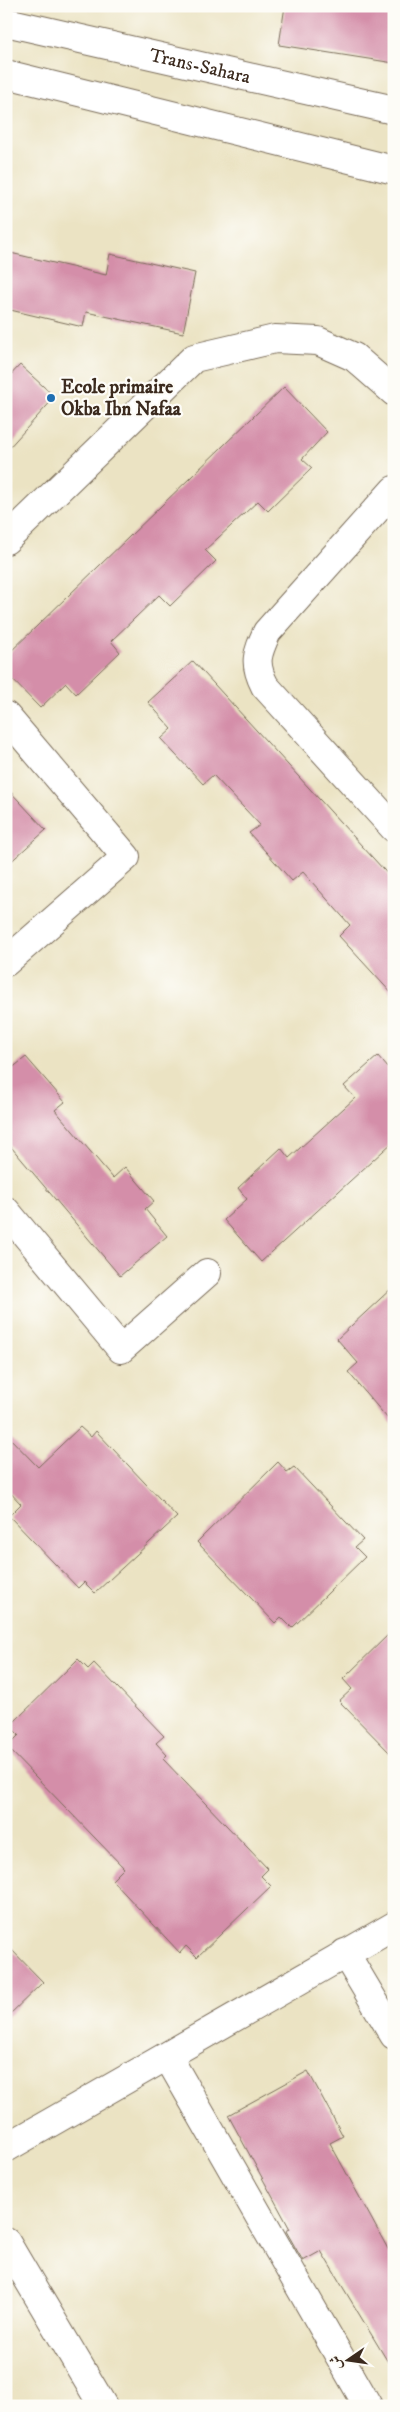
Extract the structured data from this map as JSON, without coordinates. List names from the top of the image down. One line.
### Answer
{"streets":{"main road":["Trans-Sahara"]},"places":["Ecole primaire Okba Ibn Nafaa"],"north":"left"}
